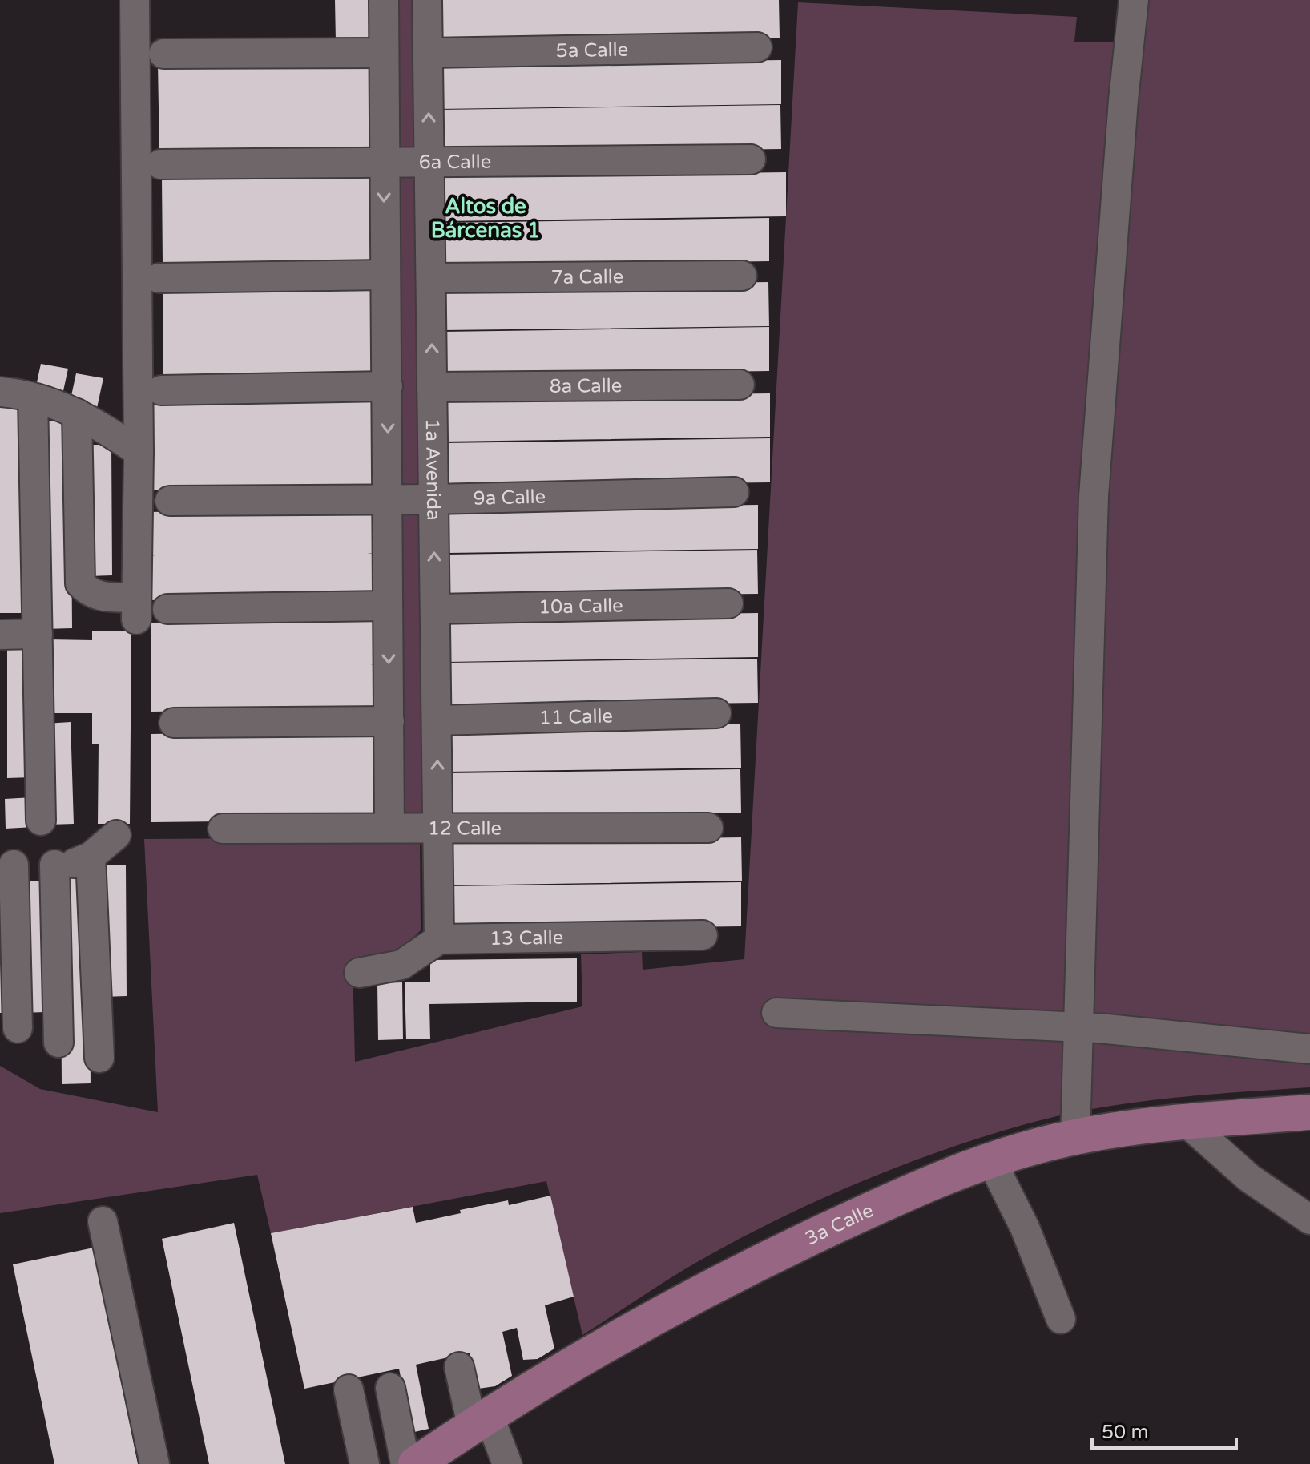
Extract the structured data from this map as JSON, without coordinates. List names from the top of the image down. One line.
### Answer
{"streets":{"main road":["3a Calle"],"street":["5a Calle","6a Calle","7a Calle","8a Calle","1a Avenida","9a Calle","10a Calle","11 Calle","12 Calle","13 Calle"]},"crossings":[["5a Calle","1a Avenida"],["6a Calle","1a Avenida"],["7a Calle","1a Avenida"],["8a Calle","1a Avenida"],["1a Avenida","9a Calle"],["1a Avenida","10a Calle"],["1a Avenida","11 Calle"],["1a Avenida","12 Calle"],["1a Avenida","13 Calle"]],"districts":["Altos de Bárcenas 1"],"scale_bar":"50 m"}
